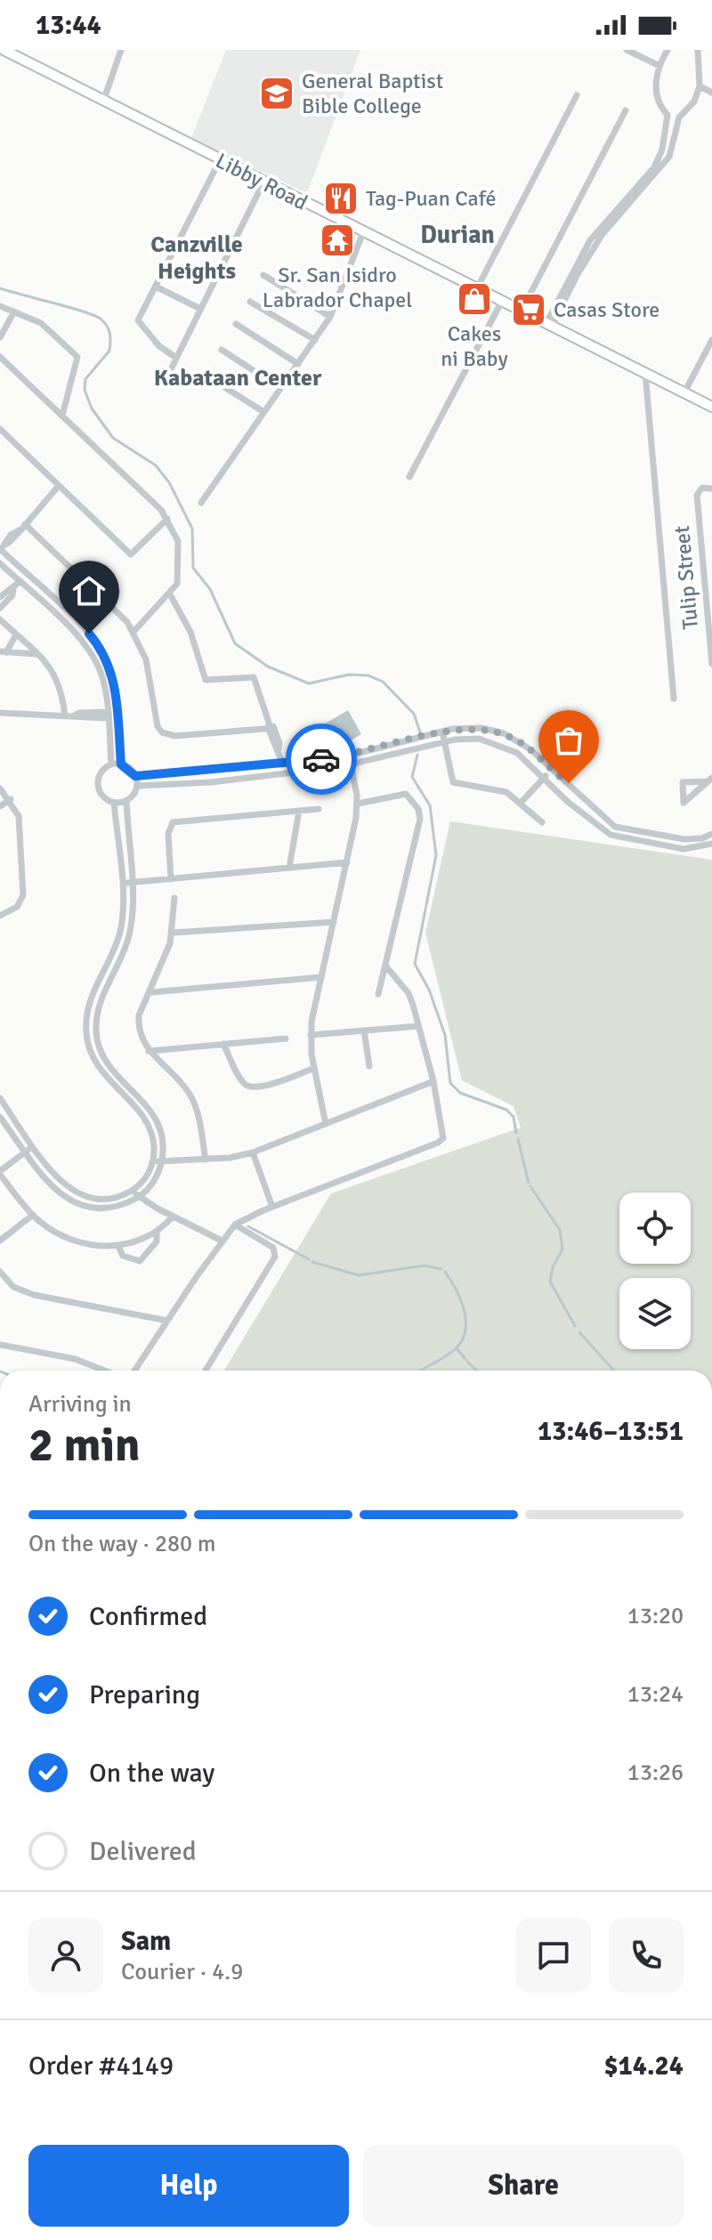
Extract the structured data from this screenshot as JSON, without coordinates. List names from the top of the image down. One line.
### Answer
{"streets":{"main road":["Libby Road"],"street":["Tulip Street"]},"districts":["Durian","Canzville Heights","Kabataan Center"],"places":{"school or university":["General Baptist Bible College"],"restaurant":["Tag-Puan Café"],"temple":["Sr. San Isidro Labrador Chapel"],"shop":["Cakes ni Baby"],"supermarket":["Casas Store"]},"page":{"status":"13:44","heading":["2 min","Arriving in","13:46–13:51"],"panel":["Sam","Courier · 4.9","Order #4149","$14.24"],"bar":"On the way · 280 m","list":[["Confirmed","13:20"],["Preparing","13:24"],["On the way","13:26"],"Delivered"],"buttons":["Help","Share"]}}
